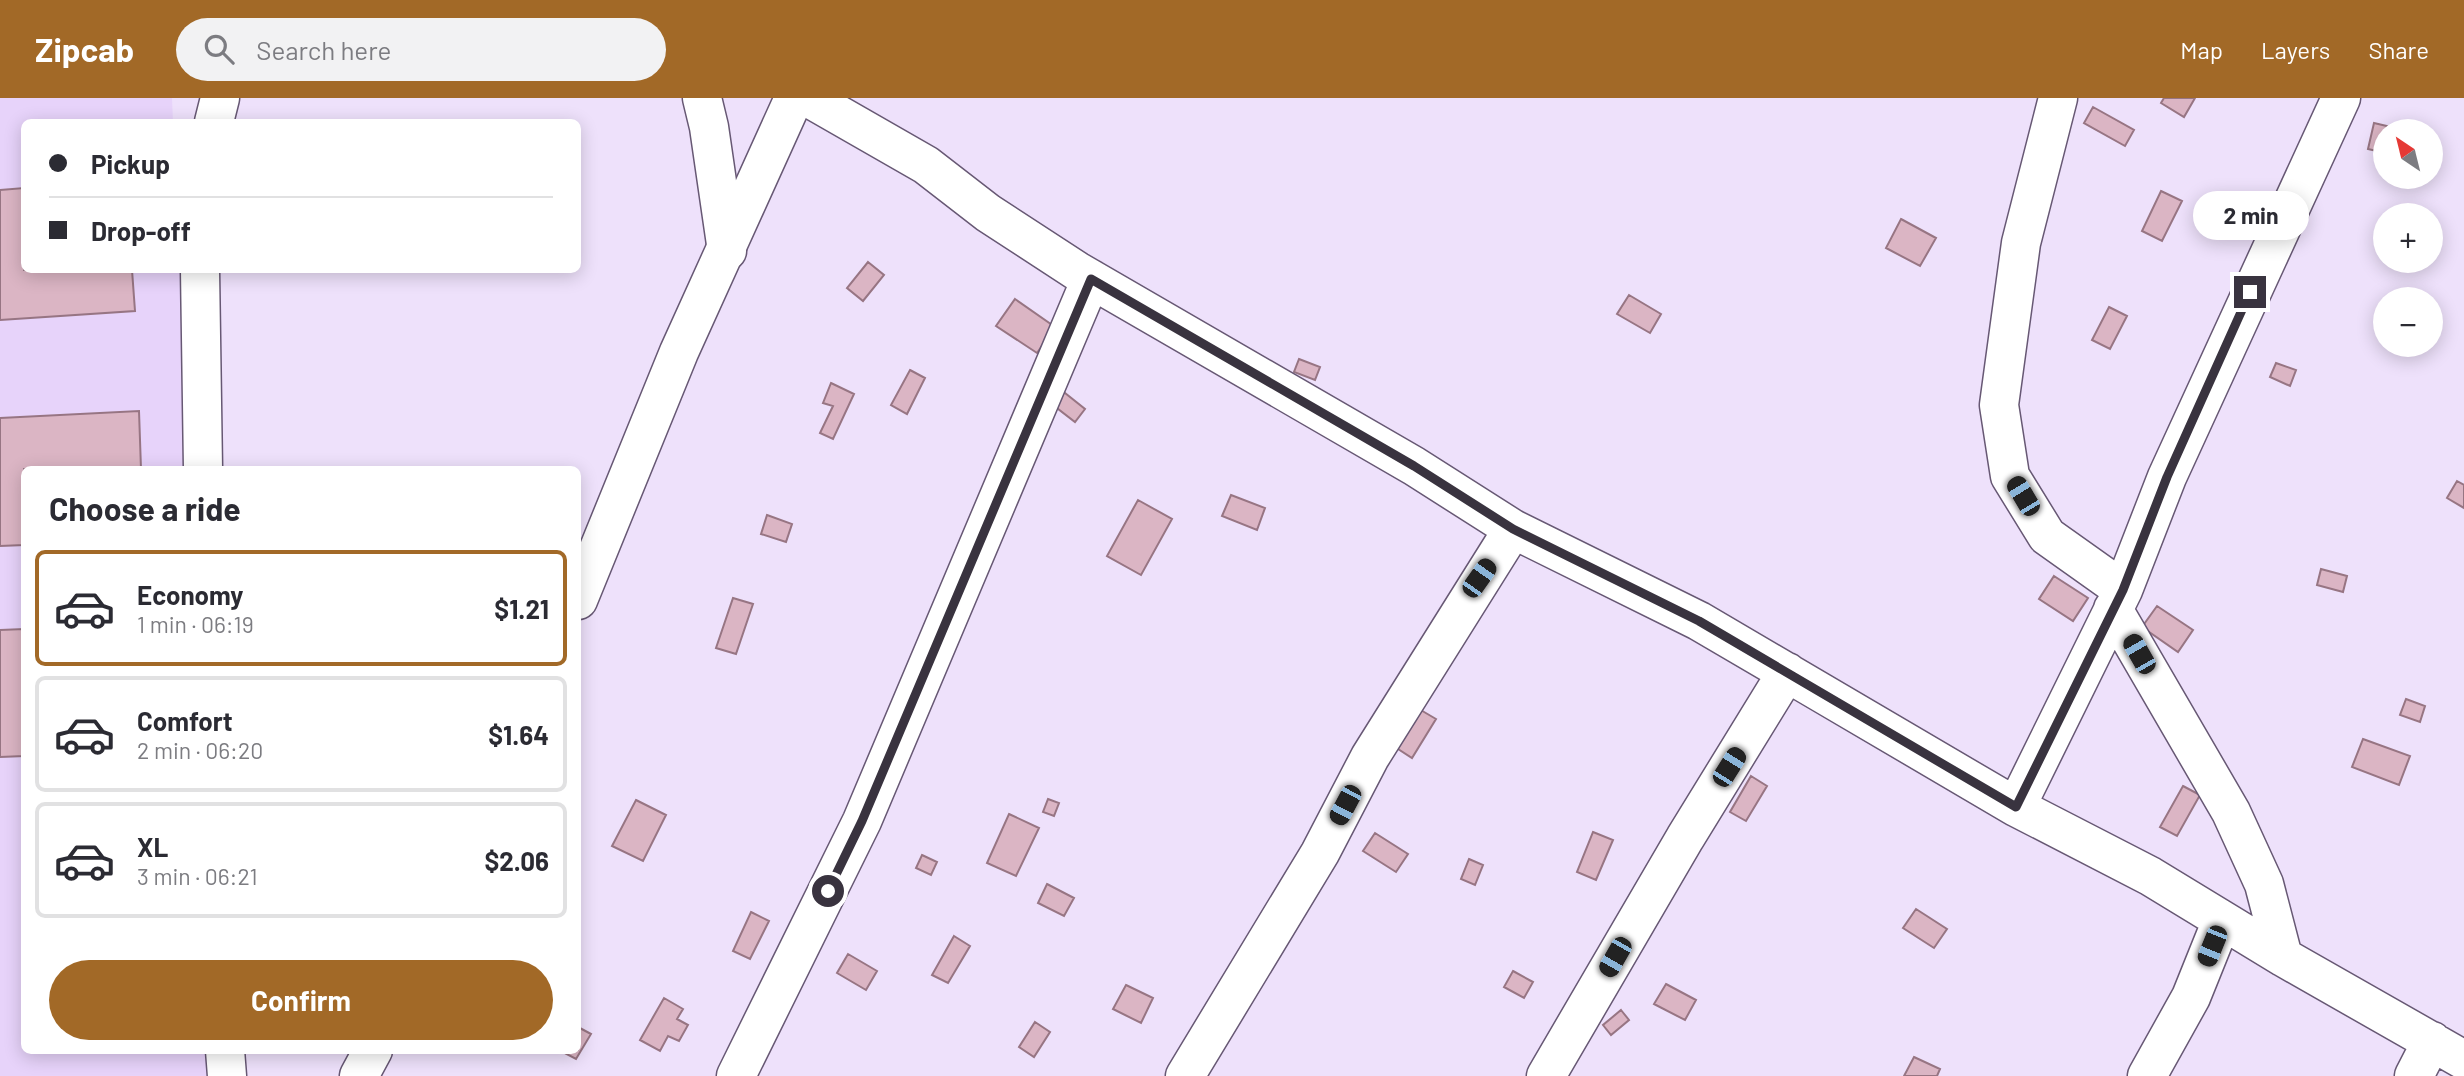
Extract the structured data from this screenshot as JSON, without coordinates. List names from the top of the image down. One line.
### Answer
{"north":"top left","page":{"header":"Zipcab","search":"Search here","nav":["Map","Layers","Share"],"map_buttons":["+","−"],"banner":["Pickup","Drop-off"],"bubble":"2 min","heading":"Choose a ride","list":[{"name":"Economy","note":"1 min · 06:19","value":"$1.21"},{"name":"Comfort","note":"2 min · 06:20","value":"$1.64"},{"name":"XL","note":"3 min · 06:21","value":"$2.06"}],"buttons":"Confirm"}}
